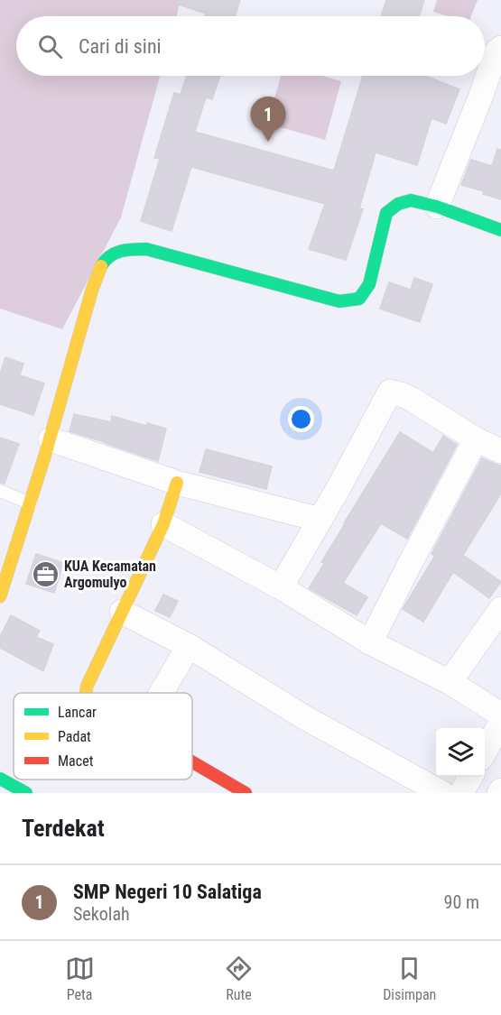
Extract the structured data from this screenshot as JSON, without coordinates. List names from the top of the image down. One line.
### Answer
{"places":{"office":["KUA Kecamatan Argomulyo"]},"legend":["Lancar","Padat","Macet"],"page":{"search":"Cari di sini","pins":"1","heading":"Terdekat","list":[{"mark":"1","name":"SMP Negeri 10 Salatiga","note":"Sekolah","value":"90 m"}],"nav":["Peta","Rute","Disimpan"]}}
